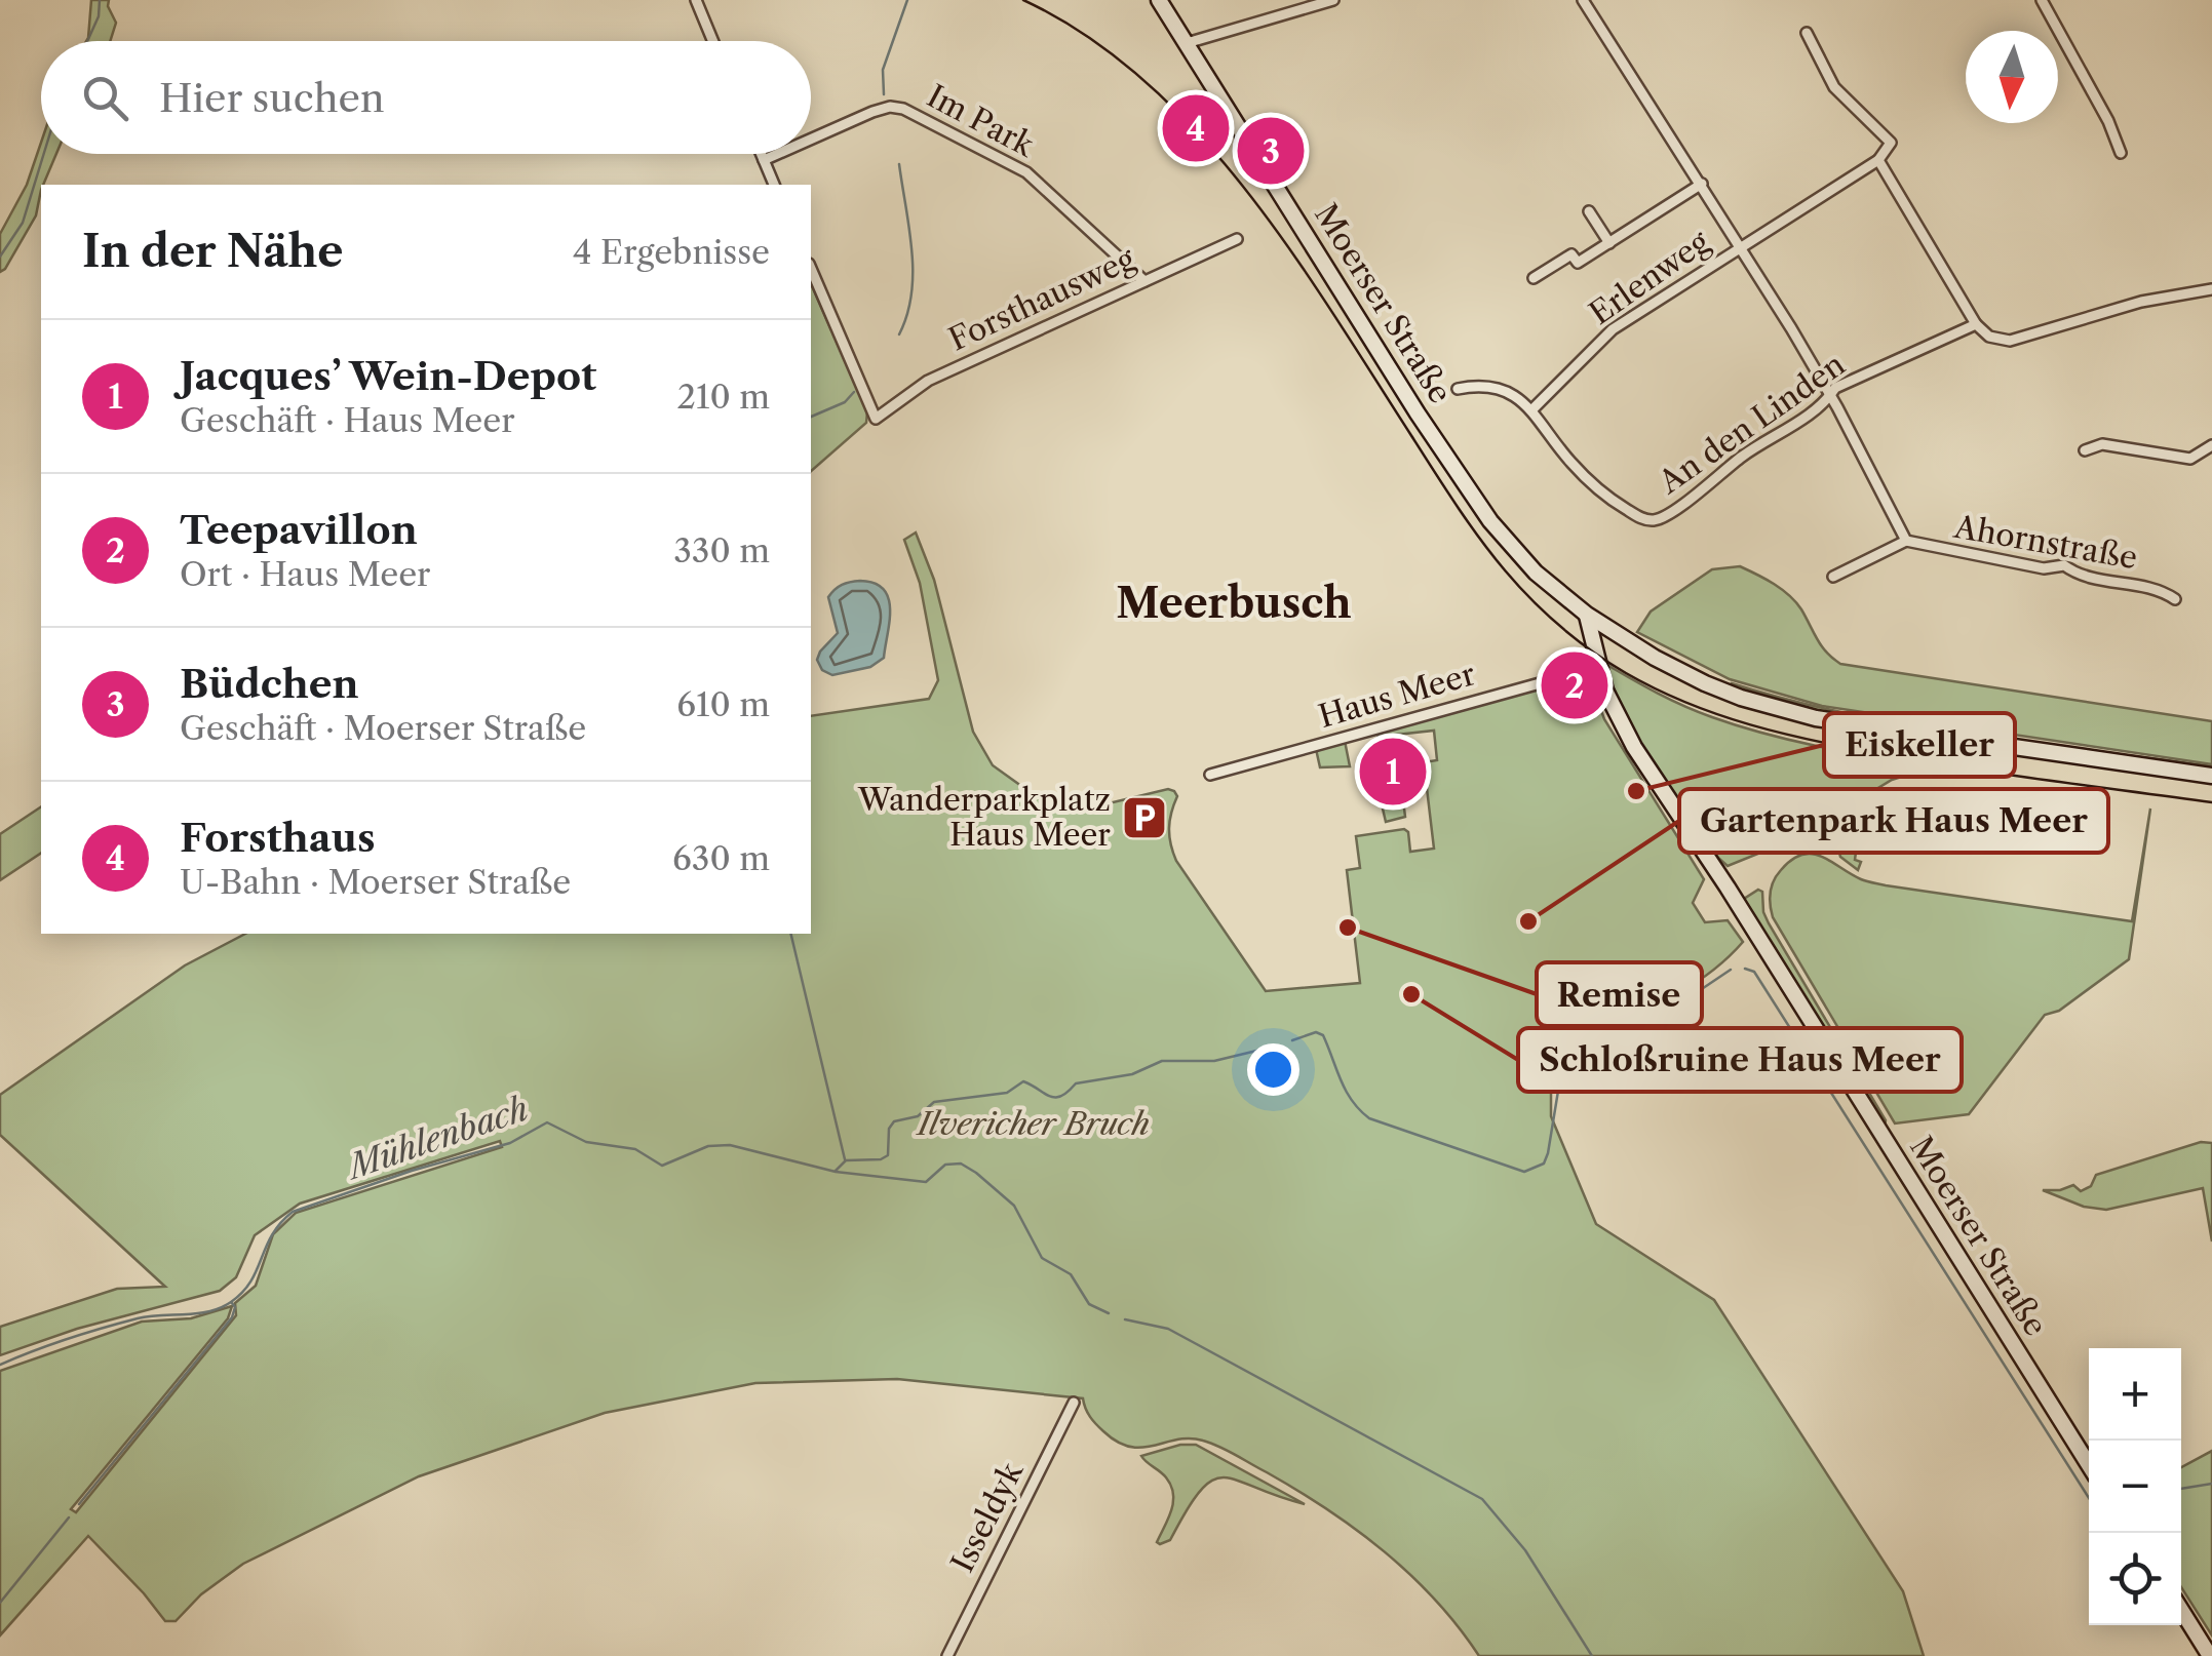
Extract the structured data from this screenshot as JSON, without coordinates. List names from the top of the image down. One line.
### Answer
{"streets":{"main road":["Moerser Straße"],"street":["Im Park","Erlenweg","Forsthausweg","An den Linden","Ahornstraße","Haus Meer","Isseldyk"]},"crossings":[["Im Park","Forsthausweg"],["Erlenweg","An den Linden"],["Erlenweg","Ahornstraße"],["Moerser Straße","Haus Meer"],["An den Linden","Ahornstraße"]],"districts":["Meerbusch"],"water":["Mühlenbach"],"parks":["Ilvericher Bruch"],"places":{"other":["Eiskeller","Gartenpark Haus Meer","Remise","Schloßruine Haus Meer"],"parking":["Wanderparkplatz Haus Meer"]},"north":"bottom","page":{"search":"Hier suchen","pins":["4","3","2","1"],"heading":["In der Nähe","4 Ergebnisse"],"list":[{"mark":"1","name":"Jacques’ Wein-Depot","note":"Geschäft · Haus Meer","value":"210 m"},{"mark":"2","name":"Teepavillon","note":"Ort · Haus Meer","value":"330 m"},{"mark":"3","name":"Büdchen","note":"Geschäft · Moerser Straße","value":"610 m"},{"mark":"4","name":"Forsthaus","note":"U-Bahn · Moerser Straße","value":"630 m"}],"map_buttons":["+","−"]}}
